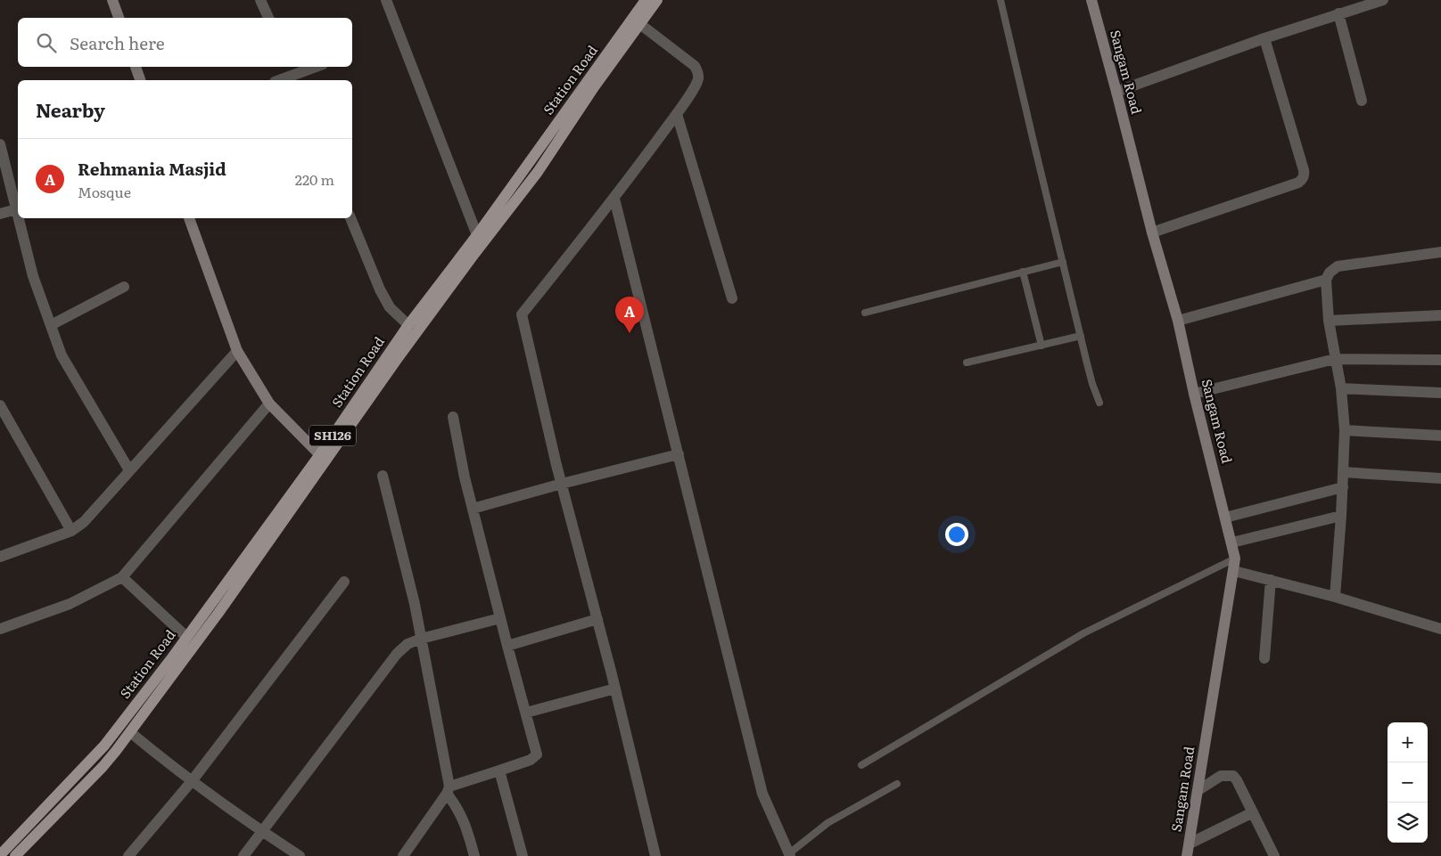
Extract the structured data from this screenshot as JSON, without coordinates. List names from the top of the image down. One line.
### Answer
{"streets":{"main road":["Station Road","SH126"],"street":["Sangam Road"]},"page":{"search":"Search here","heading":"Nearby","list":[{"mark":"A","name":"Rehmania Masjid","note":"Mosque","value":"220 m"}],"pins":"A","map_buttons":["+","−"]}}
